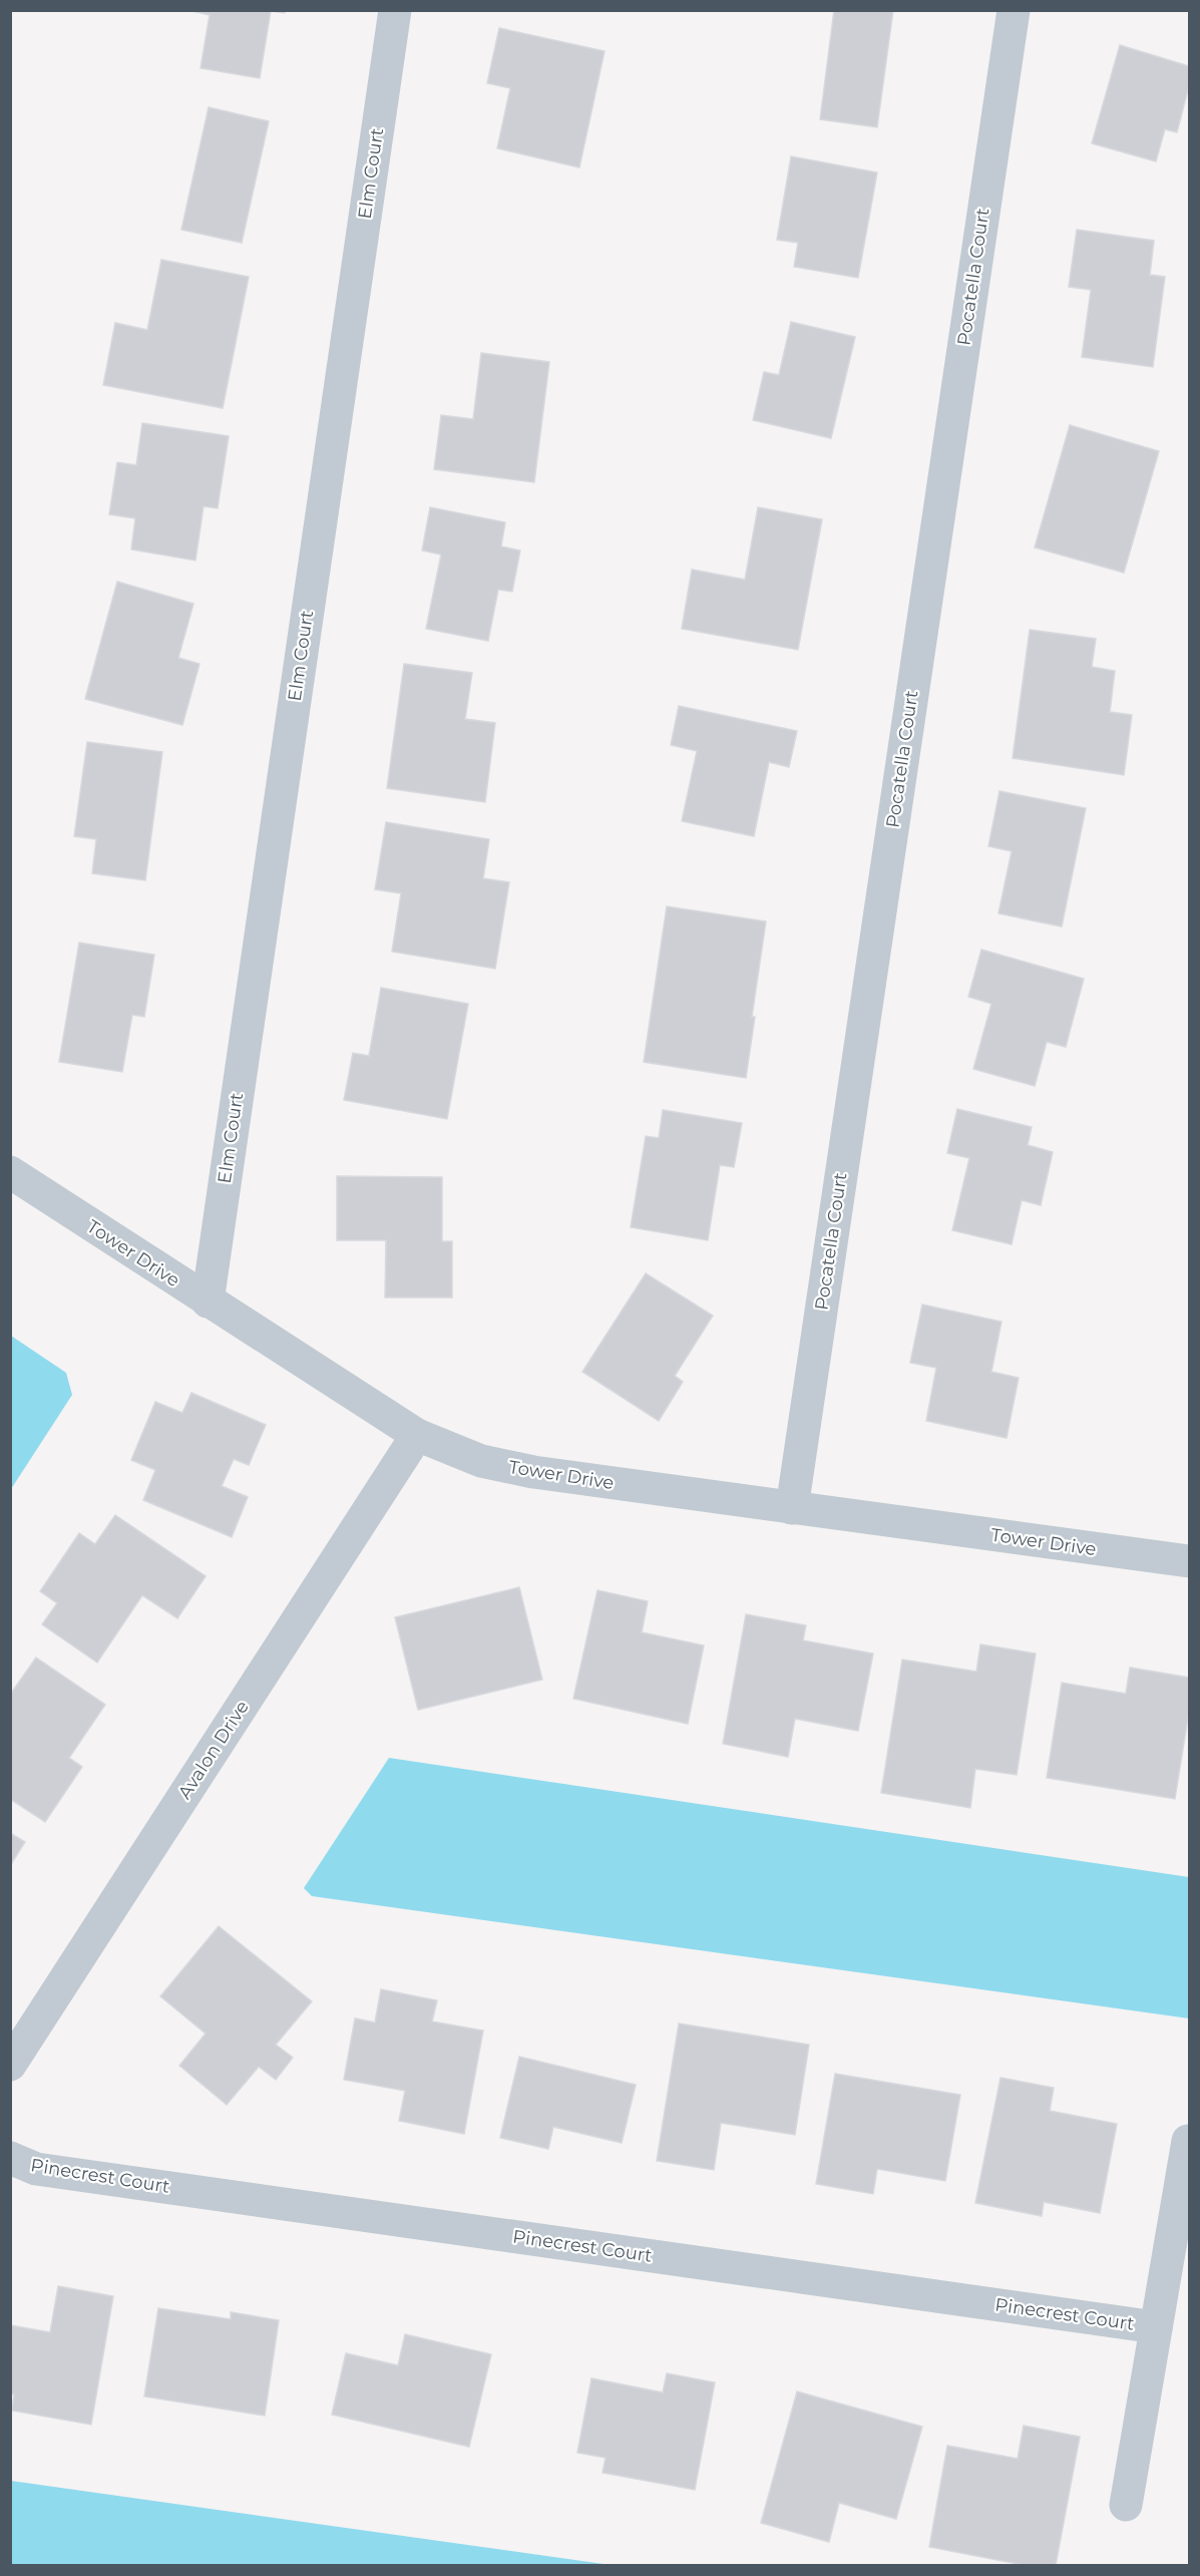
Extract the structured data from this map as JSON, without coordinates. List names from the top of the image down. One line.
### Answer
{"streets":{"street":["Elm Court","Pocatella Court","Tower Drive","Avalon Drive","Pinecrest Court"]},"crossings":[["Elm Court","Tower Drive"],["Pocatella Court","Tower Drive"],["Tower Drive","Avalon Drive"]]}
